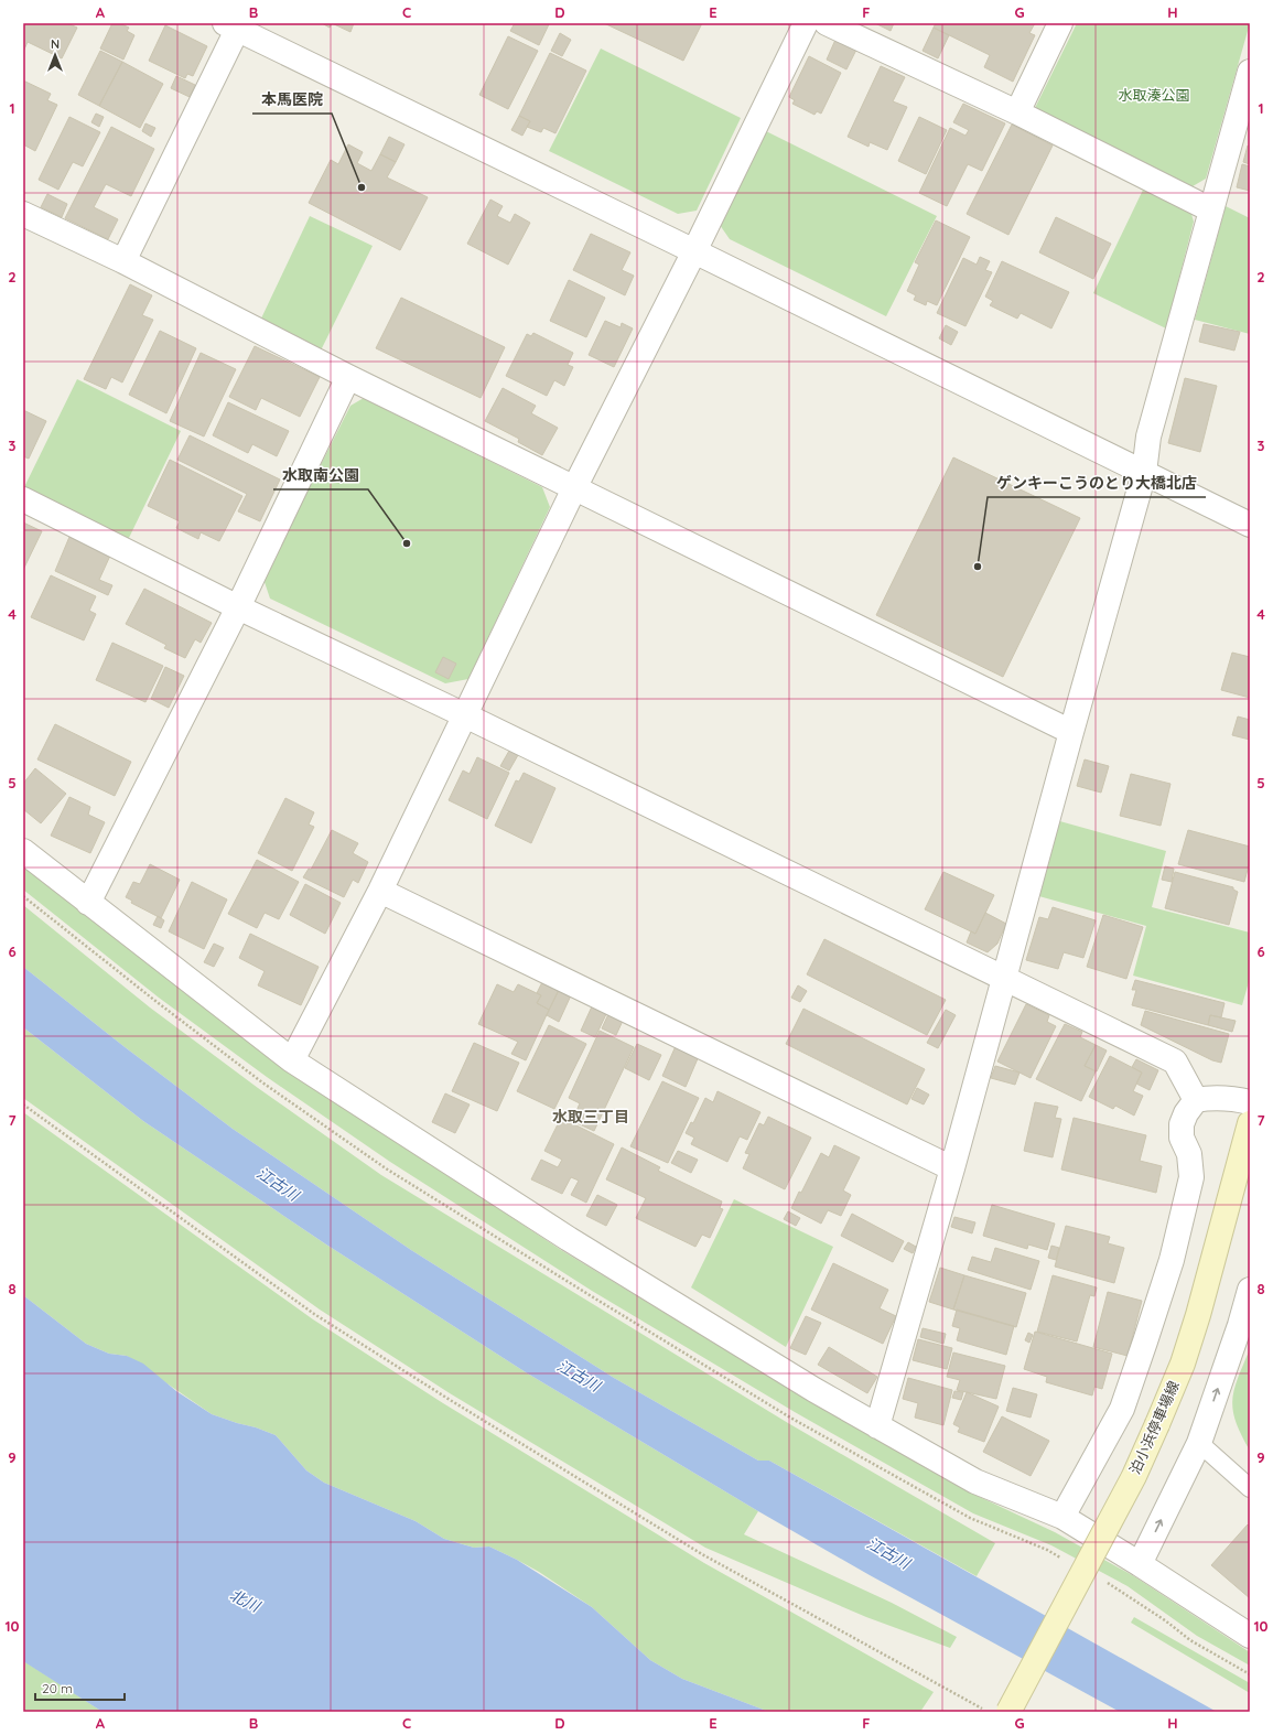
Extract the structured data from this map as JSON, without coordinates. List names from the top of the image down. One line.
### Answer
{"streets":{"main road":["泊小浜停車場線"]},"districts":["水取三丁目"],"water":["江古川","北川"],"parks":["水取湊公園"],"places":["本馬医院","水取南公園","ゲンキーこうのとり大橋北店"],"scale_bar":"20 m","north":"top","grid":{"columns":["A","B","C","D","E","F","G","H"],"rows":["1","2","3","4","5","6","7","8","9","10"]}}
